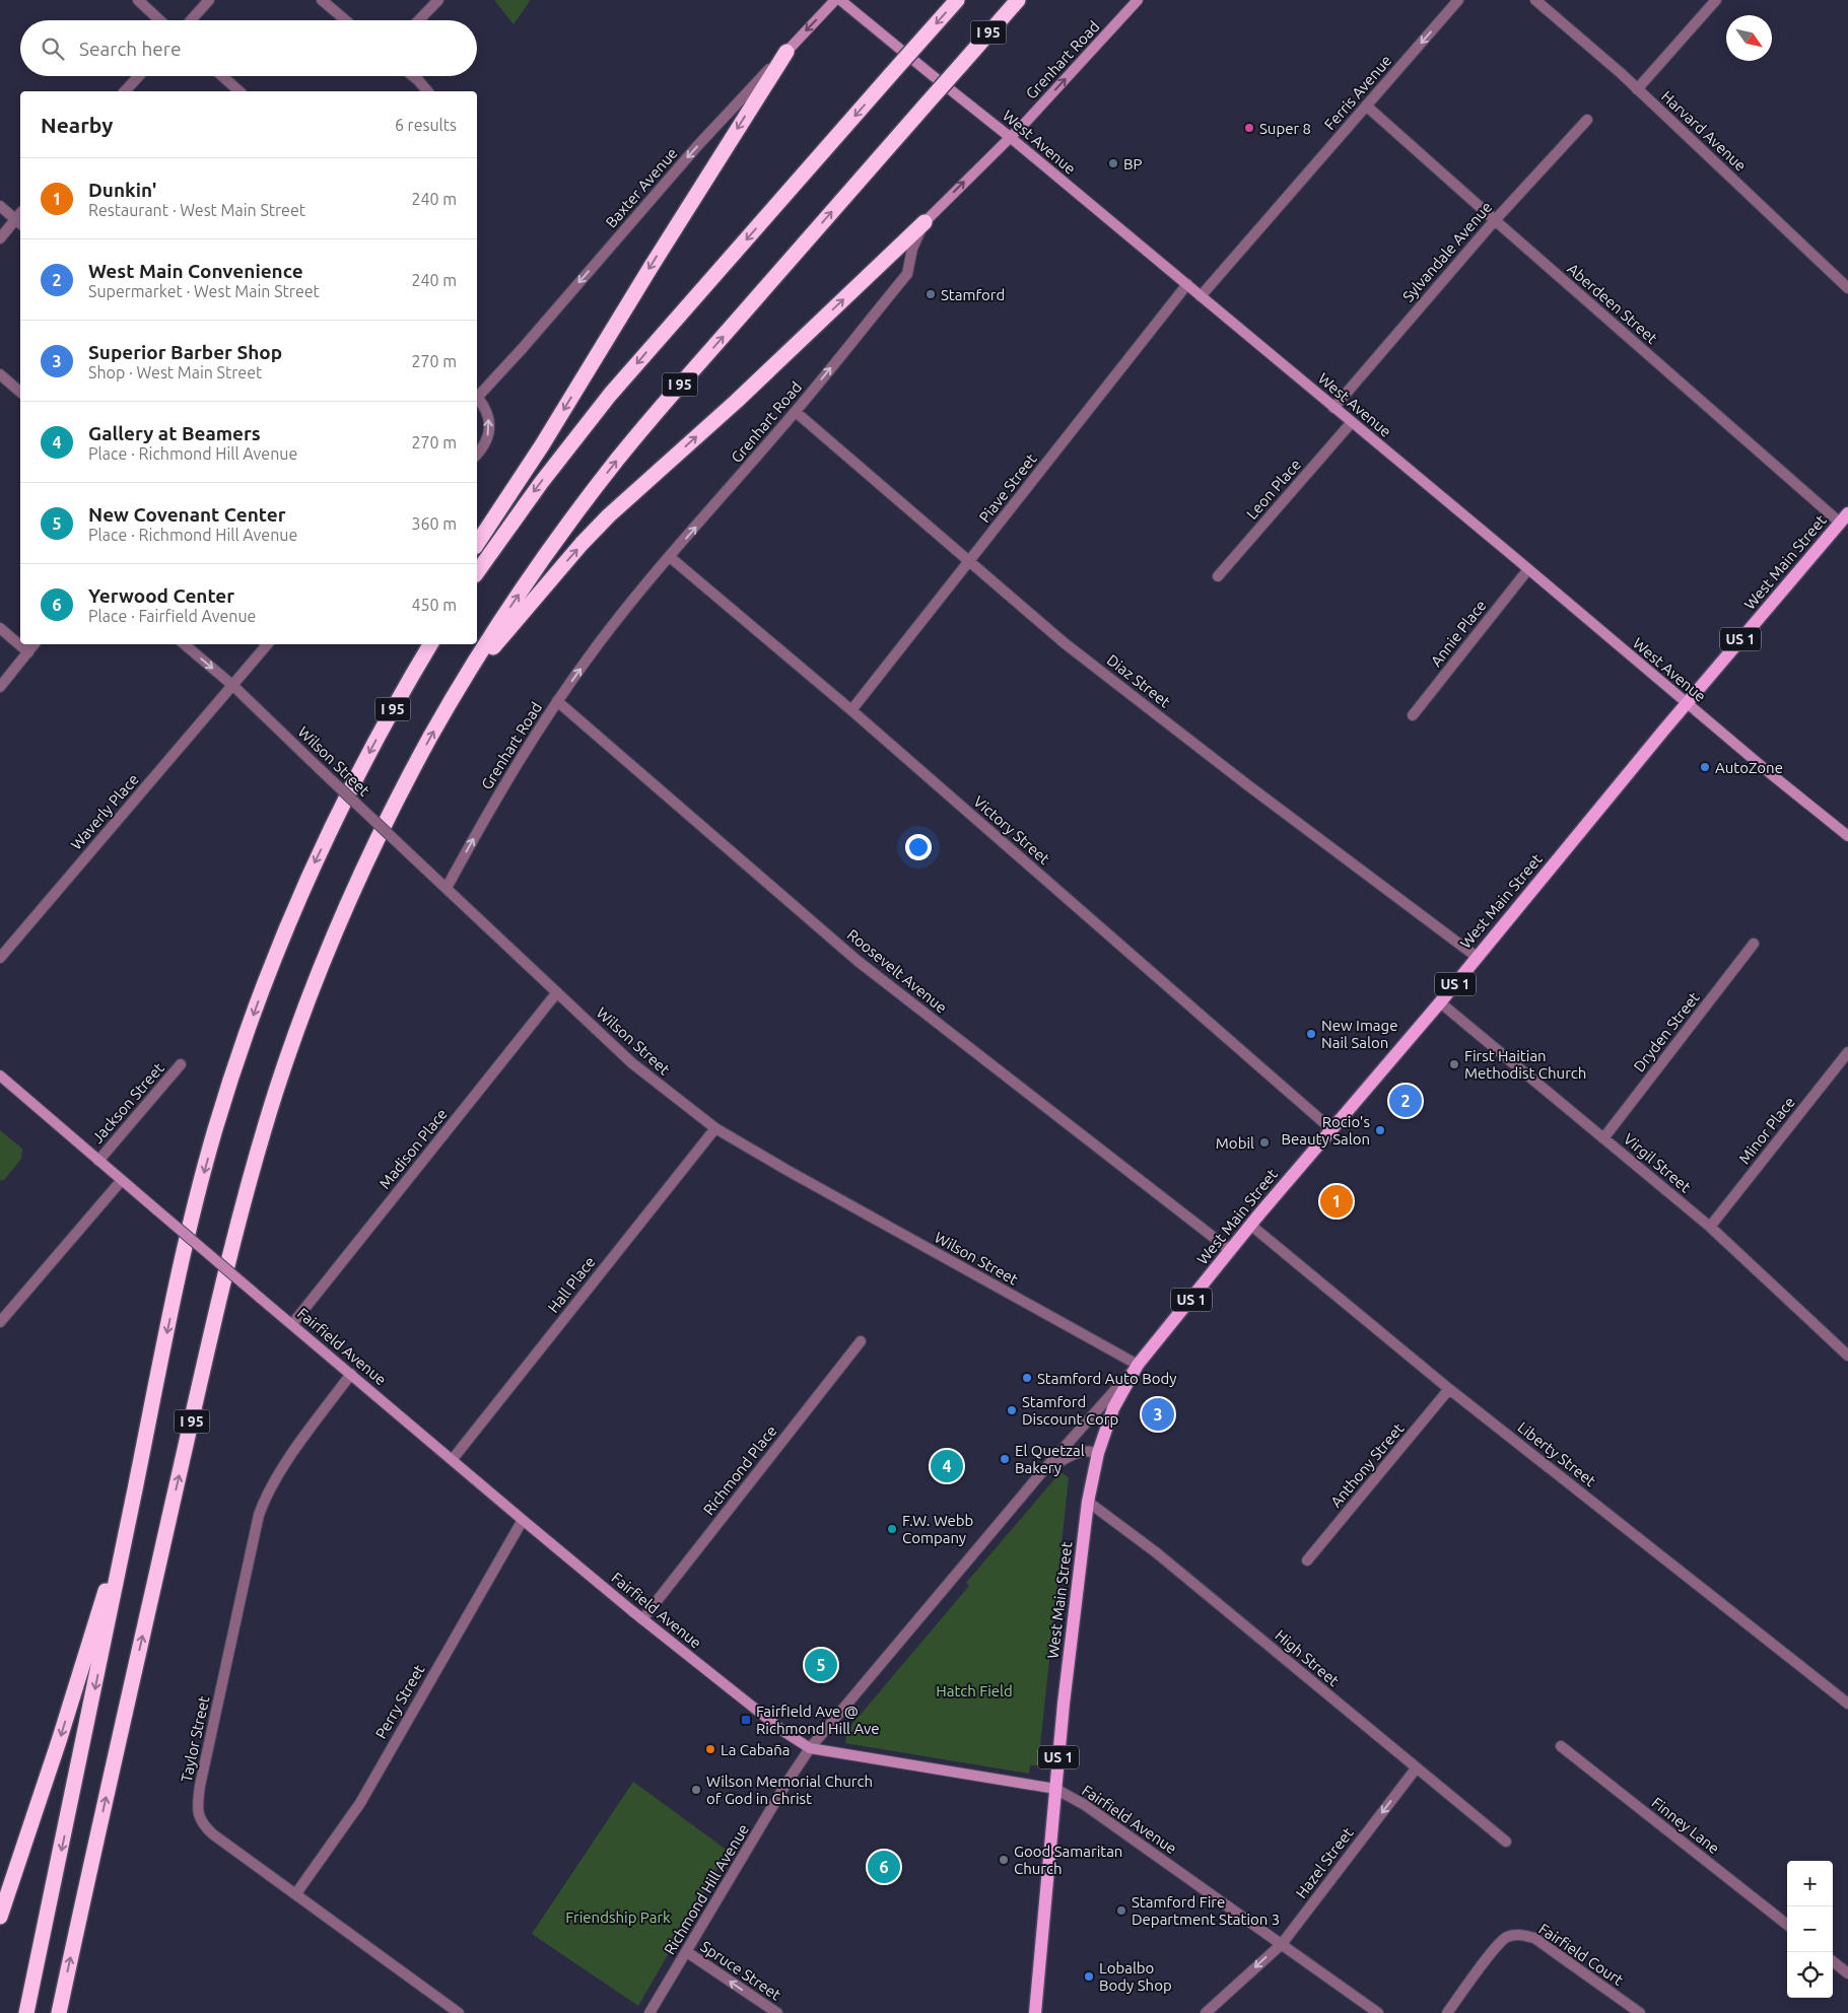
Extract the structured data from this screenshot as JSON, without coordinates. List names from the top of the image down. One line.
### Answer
{"streets":{"highway":["I 95"],"main road":["Grenhart Road","West Avenue","Baxter Avenue","West Main Street","US 1","Fairfield Avenue"],"street":["Ferris Avenue","Harvard Avenue","Sylvandale Avenue","Aberdeen Street","Piave Street","Leon Place","Annie Place","Diaz Street","Wilson Street","Waverly Place","Victory Street","Roosevelt Avenue","Dryden Street","Jackson Street","Minor Place","Madison Place","Virgil Street","Hall Place","Liberty Street","Anthony Street","Richmond Place","High Street","Perry Street","Taylor Street","Finney Lane","Hazel Street","Richmond Hill Avenue","Fairfield Court","Spruce Street"]},"crossings":[["Grenhart Road","West Avenue"],["Grenhart Road","Diaz Street"],["Grenhart Road","Wilson Street"],["Grenhart Road","Victory Street"],["Grenhart Road","Roosevelt Avenue"],["Ferris Avenue","West Avenue"],["Ferris Avenue","Aberdeen Street"],["West Avenue","Sylvandale Avenue"],["West Avenue","Piave Street"],["West Avenue","Leon Place"],["West Avenue","West Main Street"],["West Avenue","Annie Place"],["Sylvandale Avenue","Aberdeen Street"],["Aberdeen Street","West Main Street"],["Piave Street","Diaz Street"],["Piave Street","Victory Street"],["West Main Street","Diaz Street"],["West Main Street","Wilson Street"],["West Main Street","Victory Street"],["West Main Street","Roosevelt Avenue"],["West Main Street","Virgil Street"],["West Main Street","Fairfield Avenue"],["West Main Street","Liberty Street"],["West Main Street","High Street"],["West Main Street","Richmond Hill Avenue"],["Wilson Street","Waverly Place"],["Wilson Street","Madison Place"],["Wilson Street","Hall Place"],["Wilson Street","Richmond Hill Avenue"],["Dryden Street","Virgil Street"],["Jackson Street","Fairfield Avenue"],["Minor Place","Virgil Street"],["Madison Place","Fairfield Avenue"],["Hall Place","Fairfield Avenue"],["Fairfield Avenue","Richmond Place"],["Fairfield Avenue","Perry Street"],["Fairfield Avenue","Taylor Street"],["Fairfield Avenue","Hazel Street"],["Fairfield Avenue","Richmond Hill Avenue"],["Liberty Street","Anthony Street"],["High Street","Hazel Street"],["Perry Street","Taylor Street"],["Richmond Hill Avenue","Spruce Street"]],"one_way":["Grenhart Road","Ferris Avenue","Baxter Avenue","Hazel Street","Spruce Street"],"parks":["Hatch Field","Friendship Park"],"places":{"other":["Super 8","BP","Stamford","AutoZone","New Image Nail Salon","First Haitian Methodist Church","Rocio's Beauty Salon","Mobil","Stamford Auto Body","Stamford Discount Corp","El Quetzal Bakery","F.W. Webb Company","La Cabaña","Wilson Memorial Church of God in Christ","Good Samaritan Church","Stamford Fire Department Station 3","Lobalbo Body Shop"],"transit":["Fairfield Ave @ Richmond Hill Ave"]},"north":"bottom right","page":{"search":"Search here","heading":["Nearby","6 results"],"list":[{"mark":"1","name":"Dunkin'","note":"Restaurant · West Main Street","value":"240 m"},{"mark":"2","name":"West Main Convenience","note":"Supermarket · West Main Street","value":"240 m"},{"mark":"3","name":"Superior Barber Shop","note":"Shop · West Main Street","value":"270 m"},{"mark":"4","name":"Gallery at Beamers","note":"Place · Richmond Hill Avenue","value":"270 m"},{"mark":"5","name":"New Covenant Center","note":"Place · Richmond Hill Avenue","value":"360 m"},{"mark":"6","name":"Yerwood Center","note":"Place · Fairfield Avenue","value":"450 m"}],"pins":["2","1","3","4","5","6"],"map_buttons":["+","−"]}}
